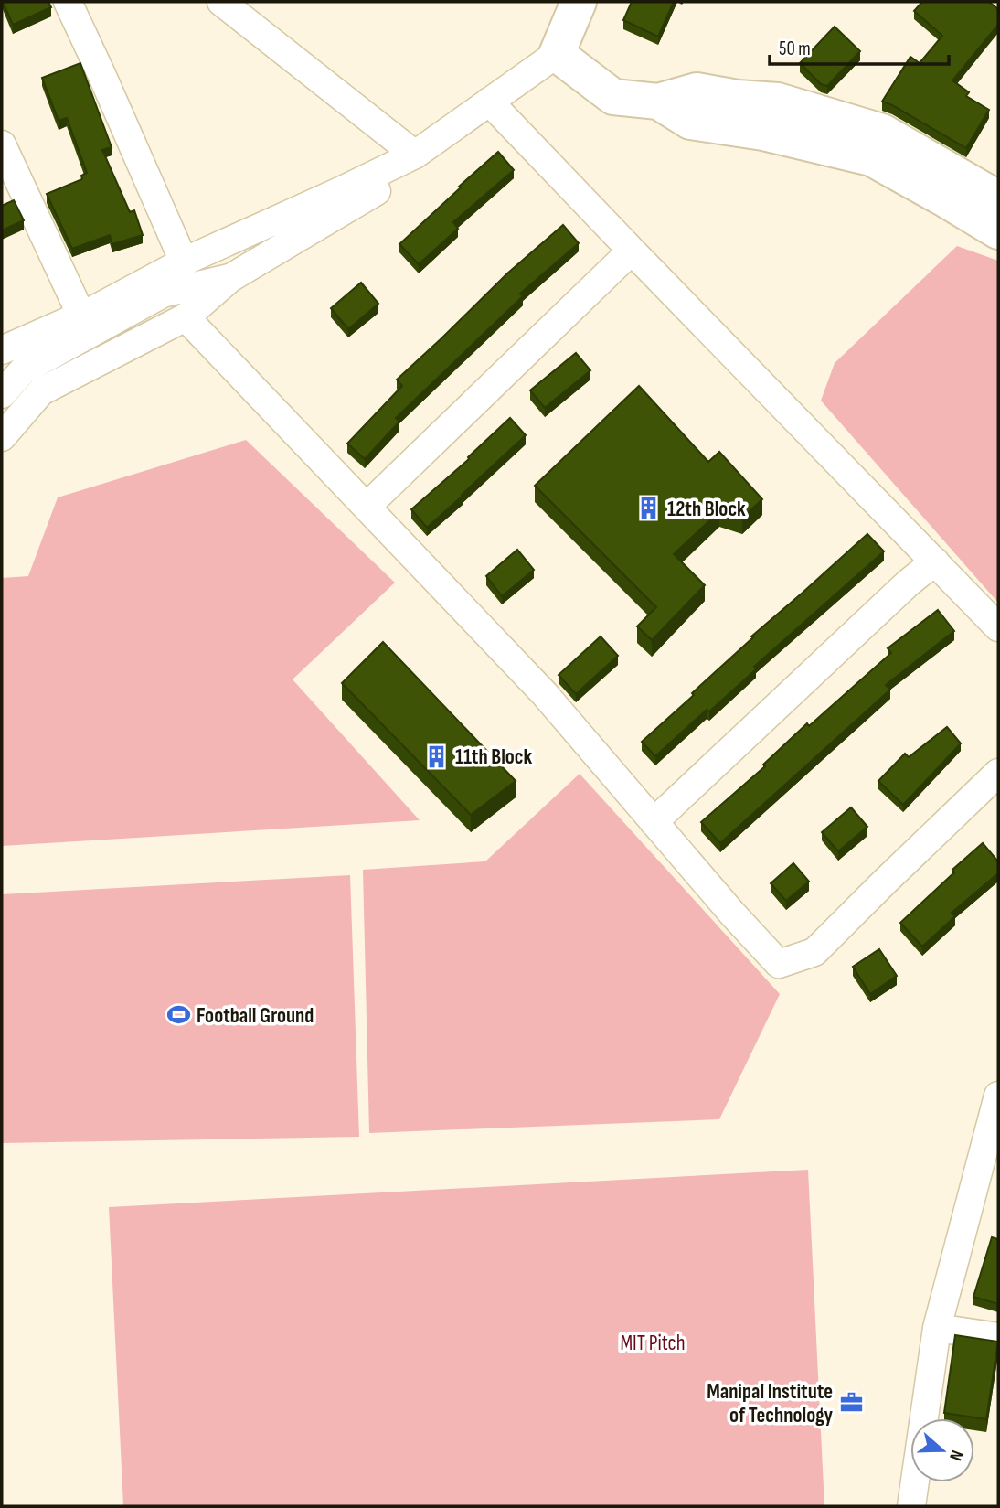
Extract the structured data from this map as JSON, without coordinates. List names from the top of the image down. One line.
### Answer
{"parks":["MIT Pitch"],"places":{"building":["12th Block","11th Block"],"sports":["Football Ground"],"office":["Manipal Institute of Technology"]},"scale_bar":"50 m","north":"right"}
